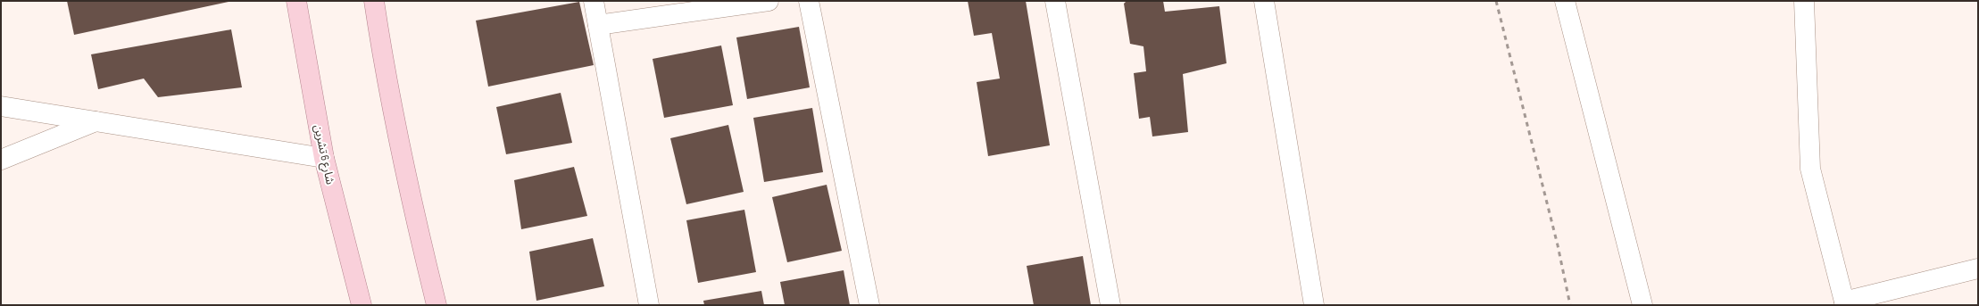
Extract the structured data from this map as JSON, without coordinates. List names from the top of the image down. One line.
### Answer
{"streets":{"main road":["شارع 6 تشرين"]}}
